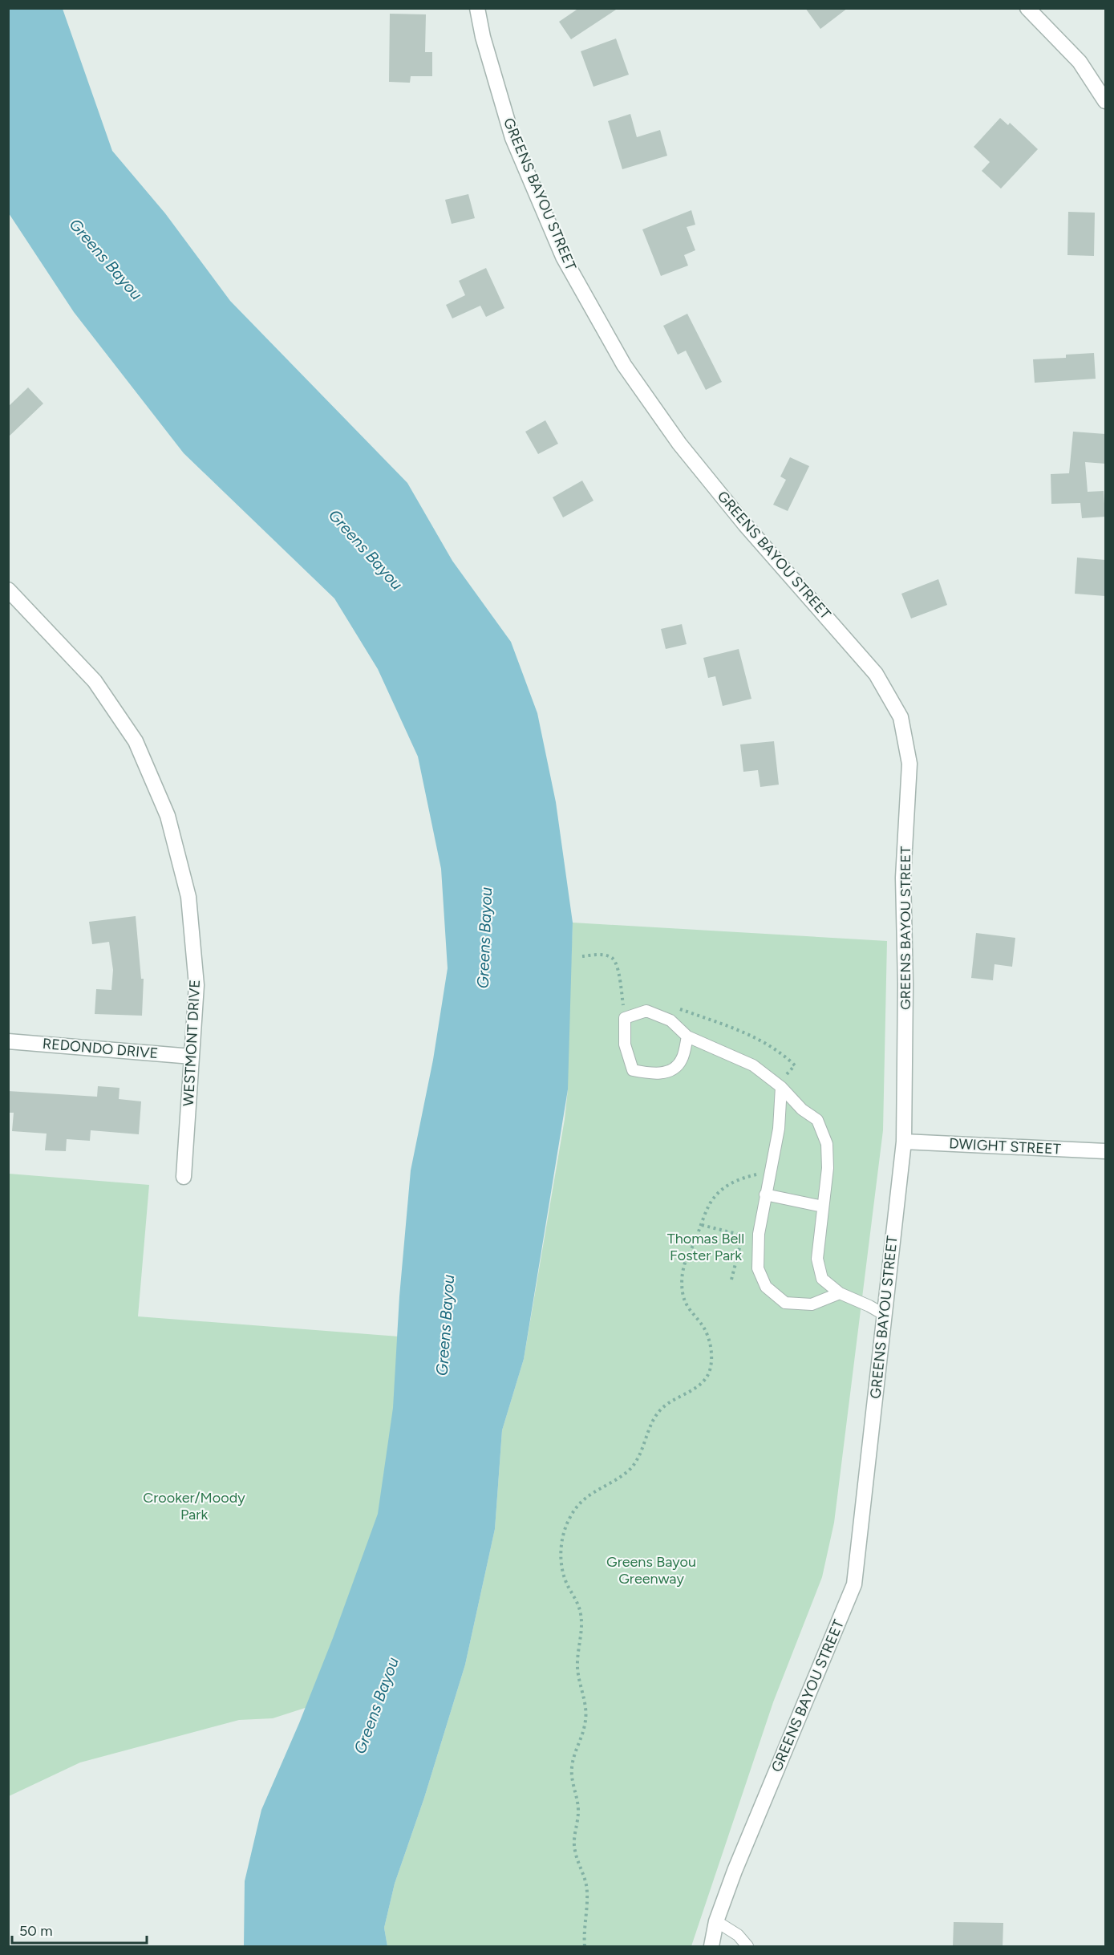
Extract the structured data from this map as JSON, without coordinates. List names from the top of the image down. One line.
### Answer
{"streets":{"street":["GREENS BAYOU STREET","WESTMONT DRIVE","REDONDO DRIVE","DWIGHT STREET"]},"crossings":[["GREENS BAYOU STREET","DWIGHT STREET"],["WESTMONT DRIVE","REDONDO DRIVE"]],"water":["Greens Bayou"],"parks":["Thomas Bell Foster Park","Crooker/Moody Park","Greens Bayou Greenway"],"scale_bar":"50 m"}
